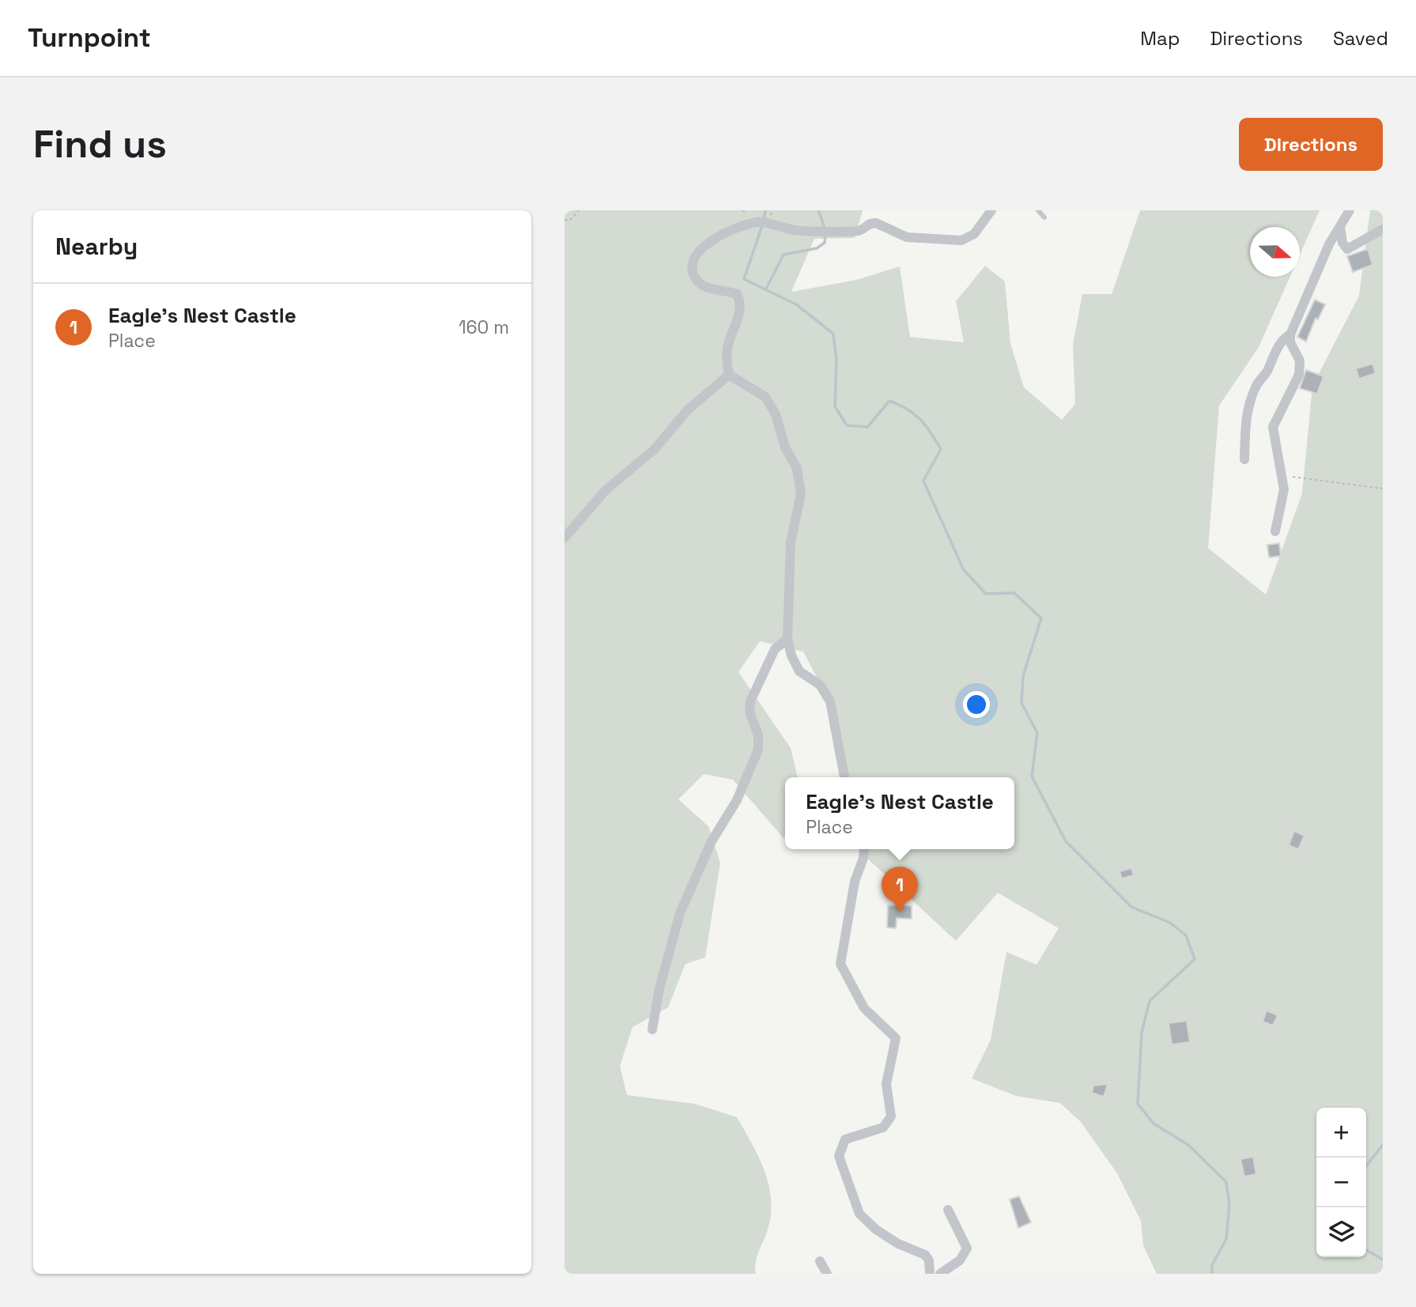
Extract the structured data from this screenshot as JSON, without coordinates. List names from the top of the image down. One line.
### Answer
{"north":"right","page":{"header":"Turnpoint","nav":["Map","Directions","Saved"],"buttons":"Directions","title":"Find us","heading":"Nearby","list":[{"mark":"1","name":"Eagle’s Nest Castle","note":"Place","value":"160 m"}],"popup":["Eagle’s Nest Castle","Place"],"pins":"1","map_buttons":["+","−"]}}
